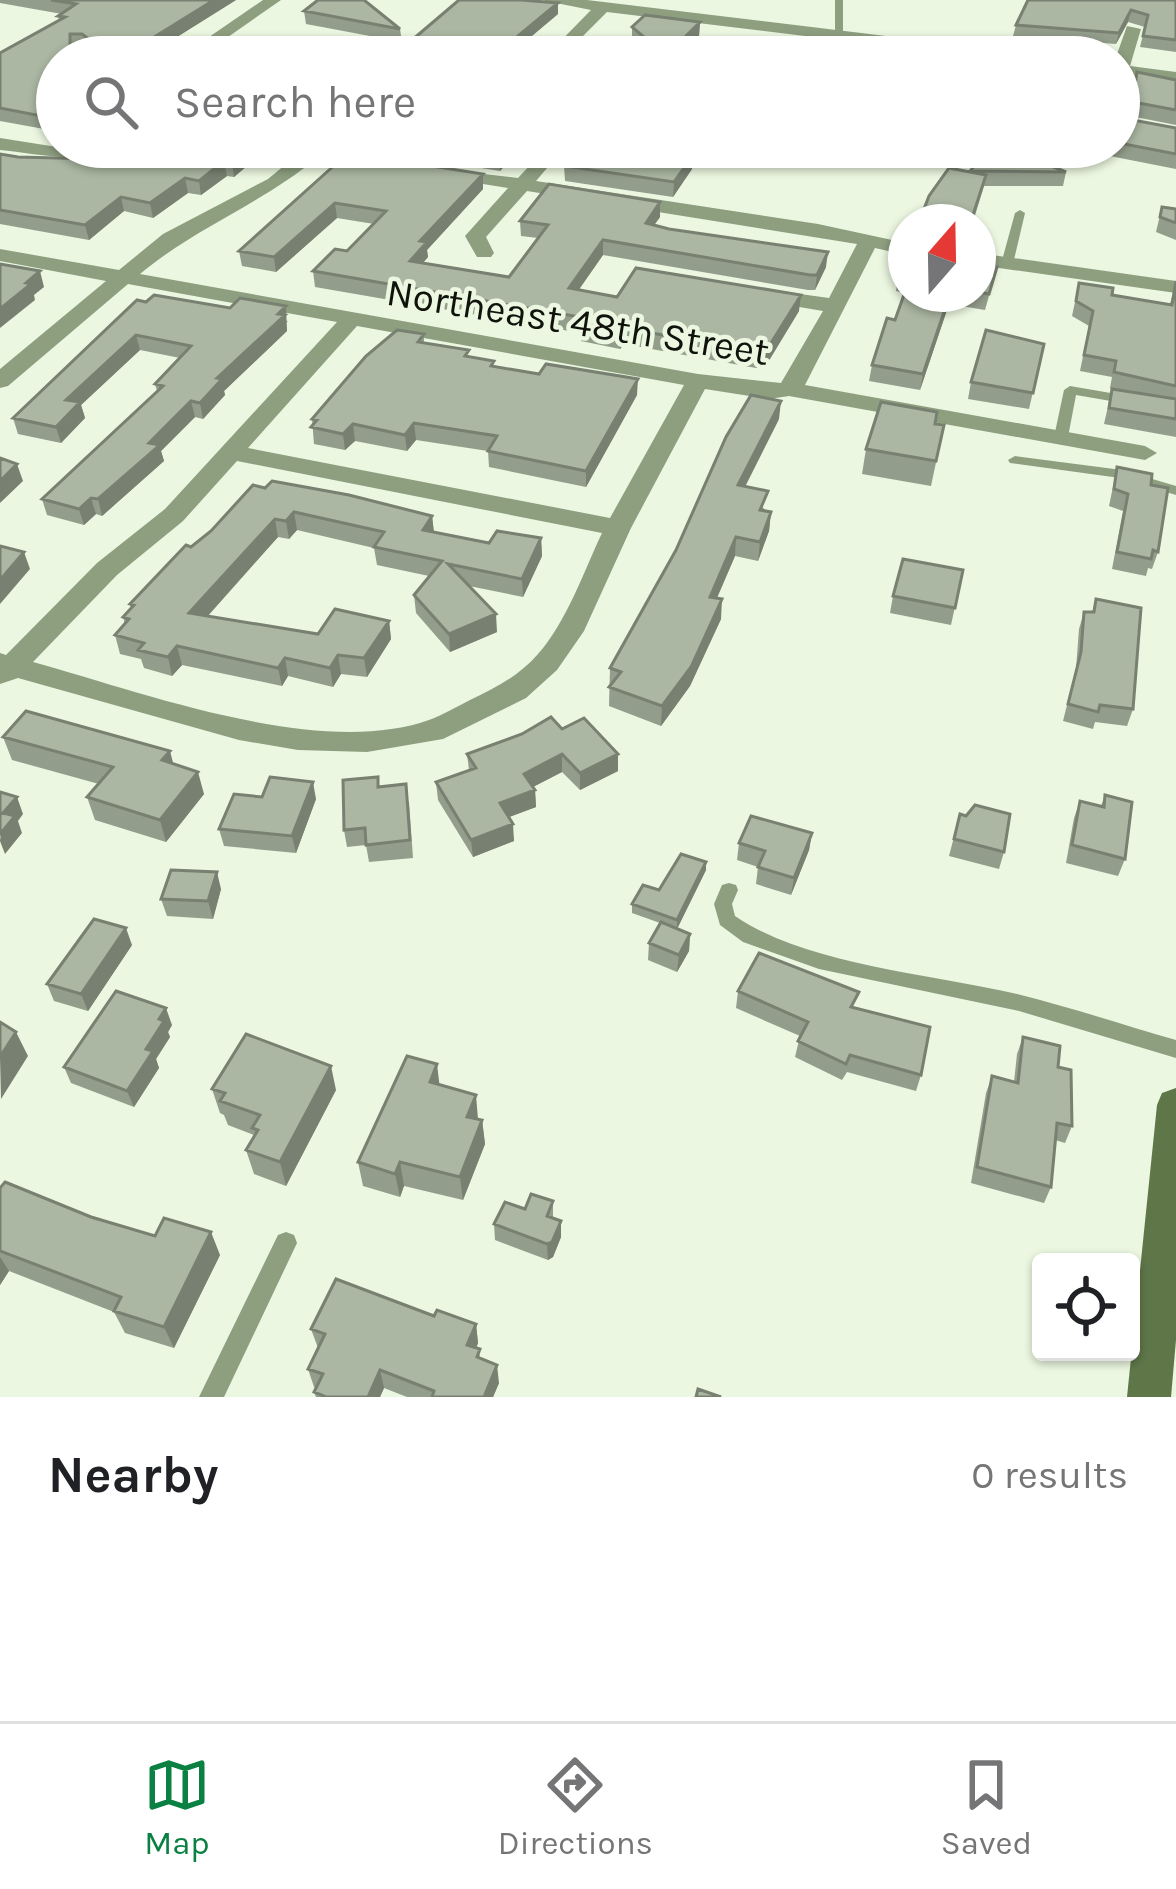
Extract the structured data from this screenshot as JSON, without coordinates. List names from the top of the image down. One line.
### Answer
{"streets":{"street":["Northeast 48th Street"]},"north":"top","page":{"search":"Search here","heading":["Nearby","0 results"],"nav":["Map","Directions","Saved"]}}
